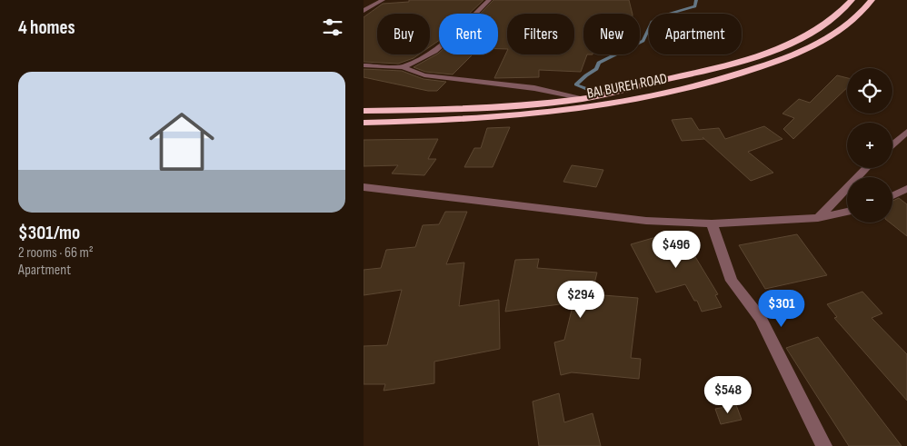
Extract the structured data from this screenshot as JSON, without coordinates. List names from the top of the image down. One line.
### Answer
{"streets":{"highway":["BAI BUREH ROAD"]},"page":{"heading":"4 homes","chip":["Buy","Rent","Filters","New","Apartment"],"list":[{"name":"$301/mo","note":"2 rooms · 66 m² · Apartment"}],"map_buttons":["+","−"],"price":["$496","$294","$301","$548"]}}
